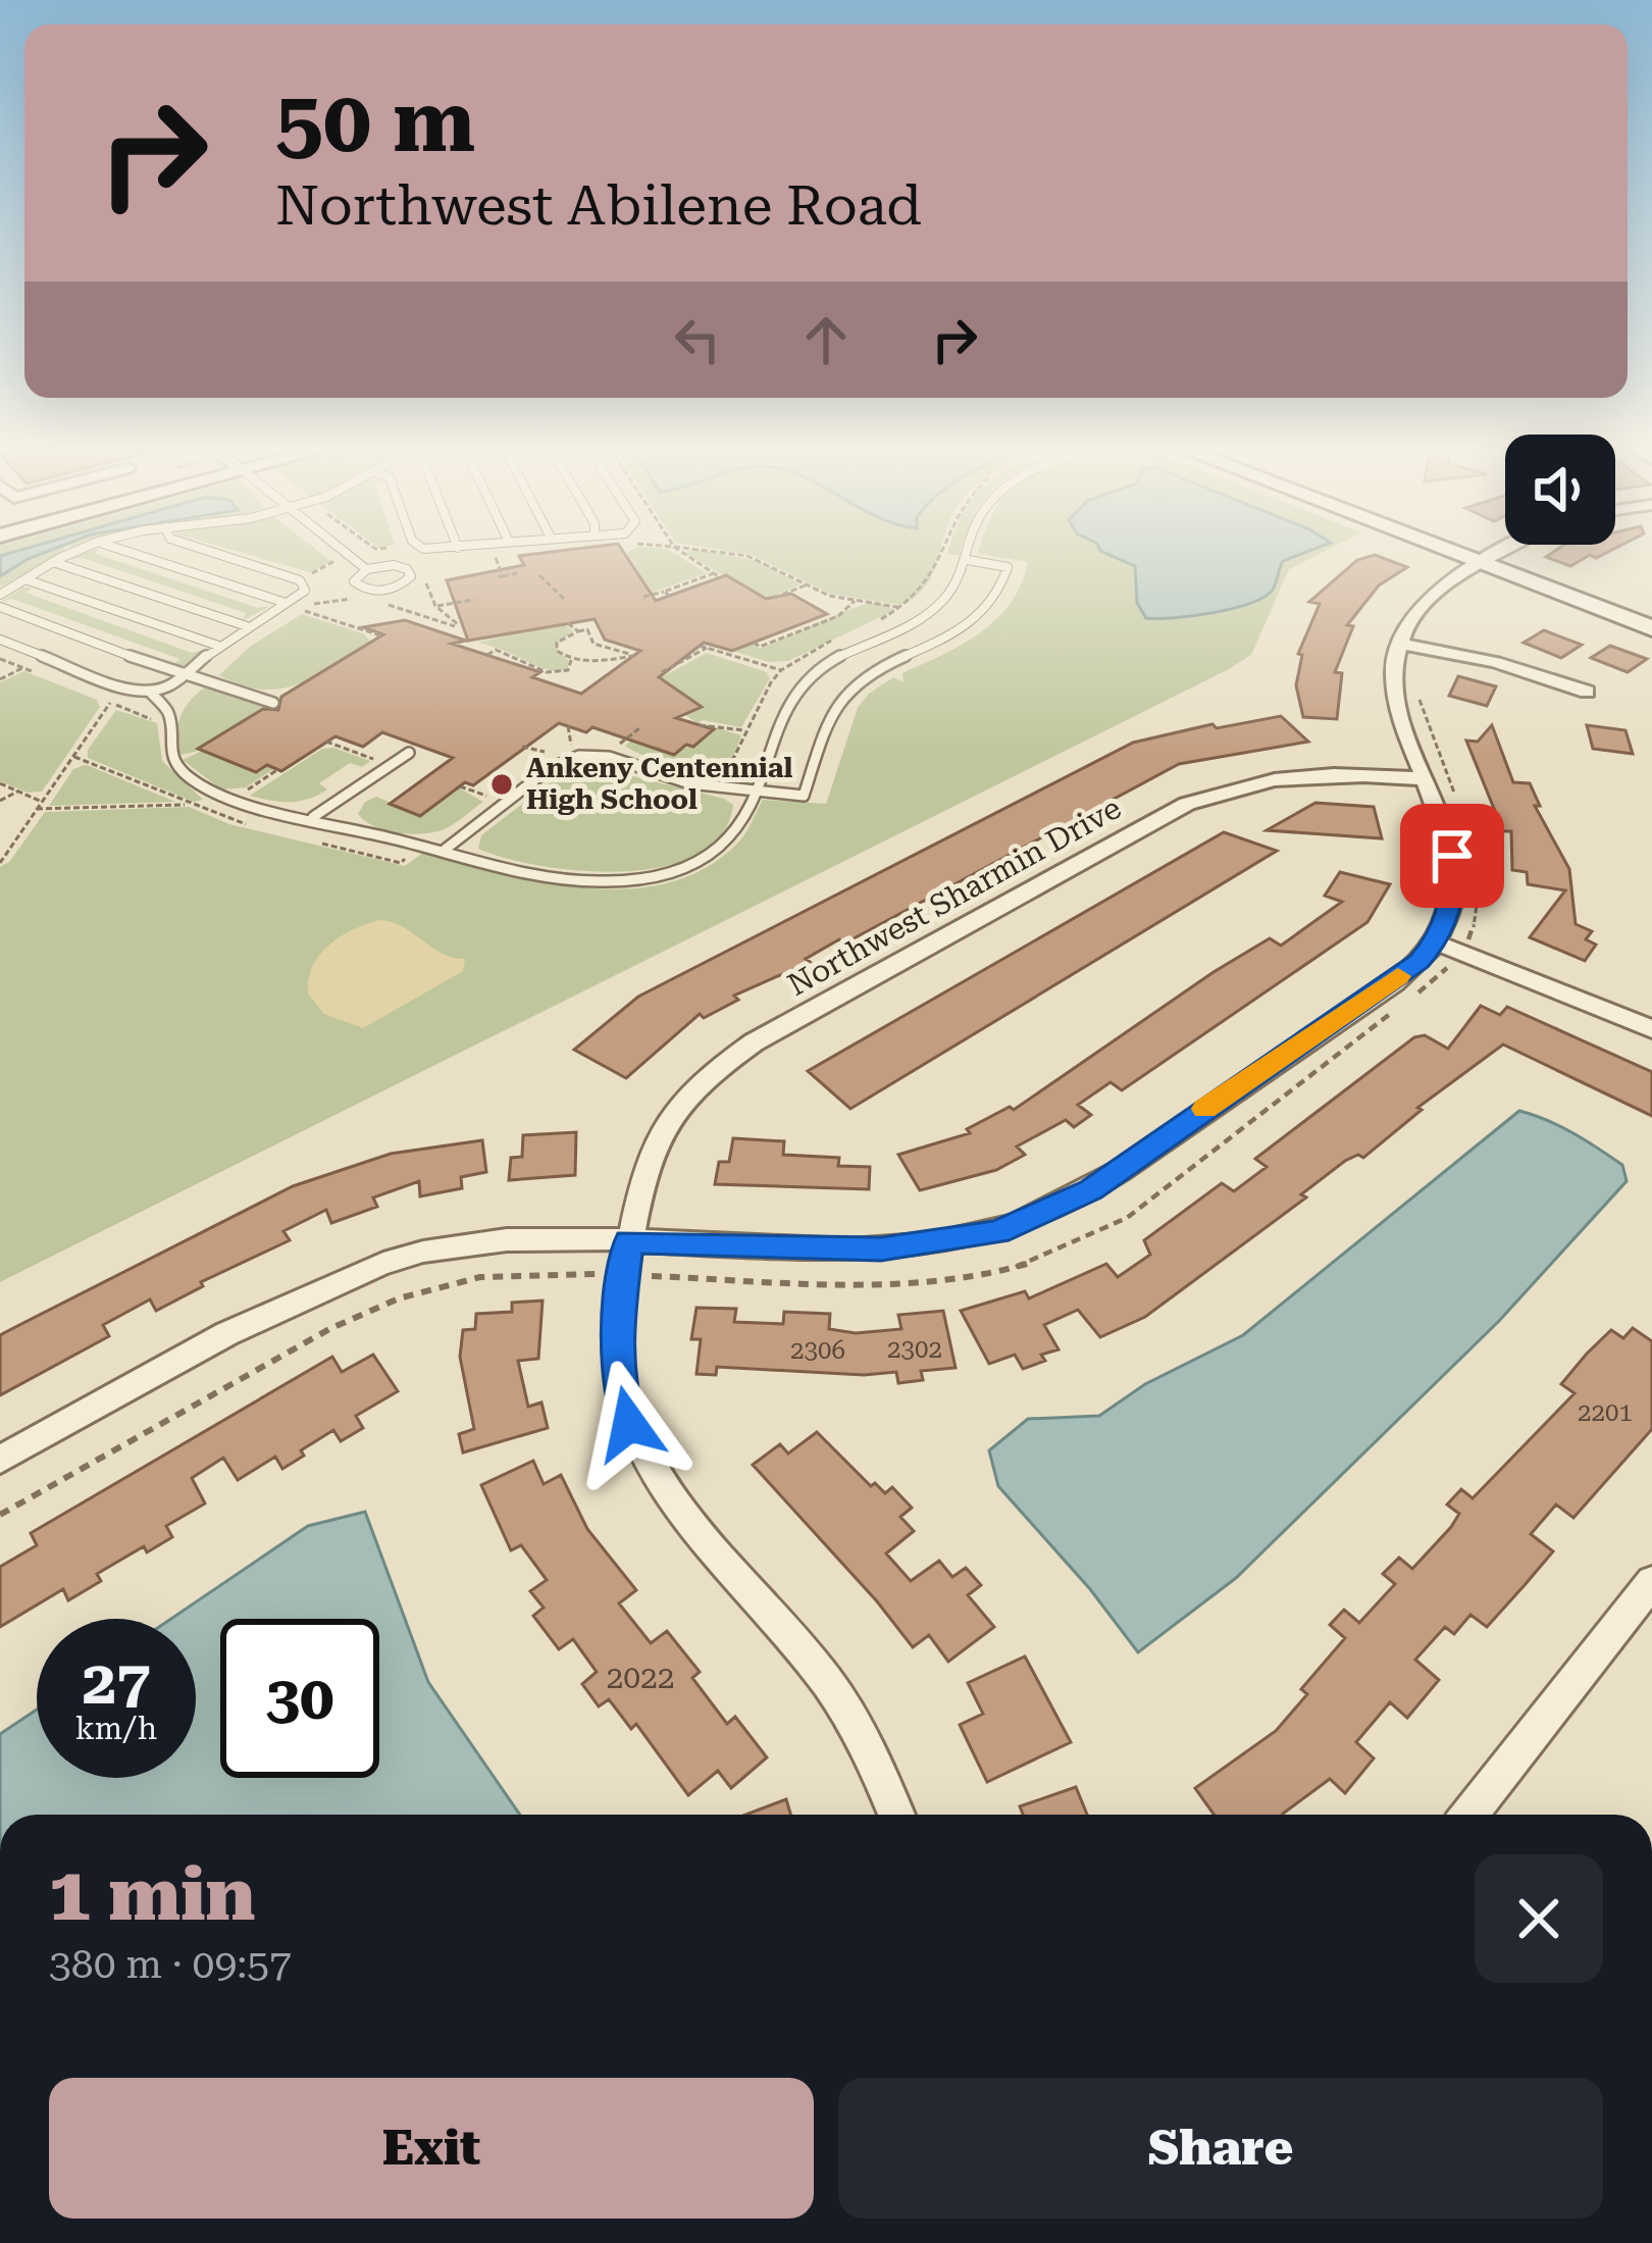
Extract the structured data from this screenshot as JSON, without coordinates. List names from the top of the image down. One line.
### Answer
{"streets":{"street":["Northwest Sharmin Drive"]},"places":["Ankeny Centennial High School"],"house_numbers":["2302","2306","2201","2022"],"page":{"turn":["50 m","Northwest Abilene Road"],"speed":"27 km/h","limit":"30","heading":["1 min","380 m · 09:57"],"buttons":["Exit","Share"]}}
